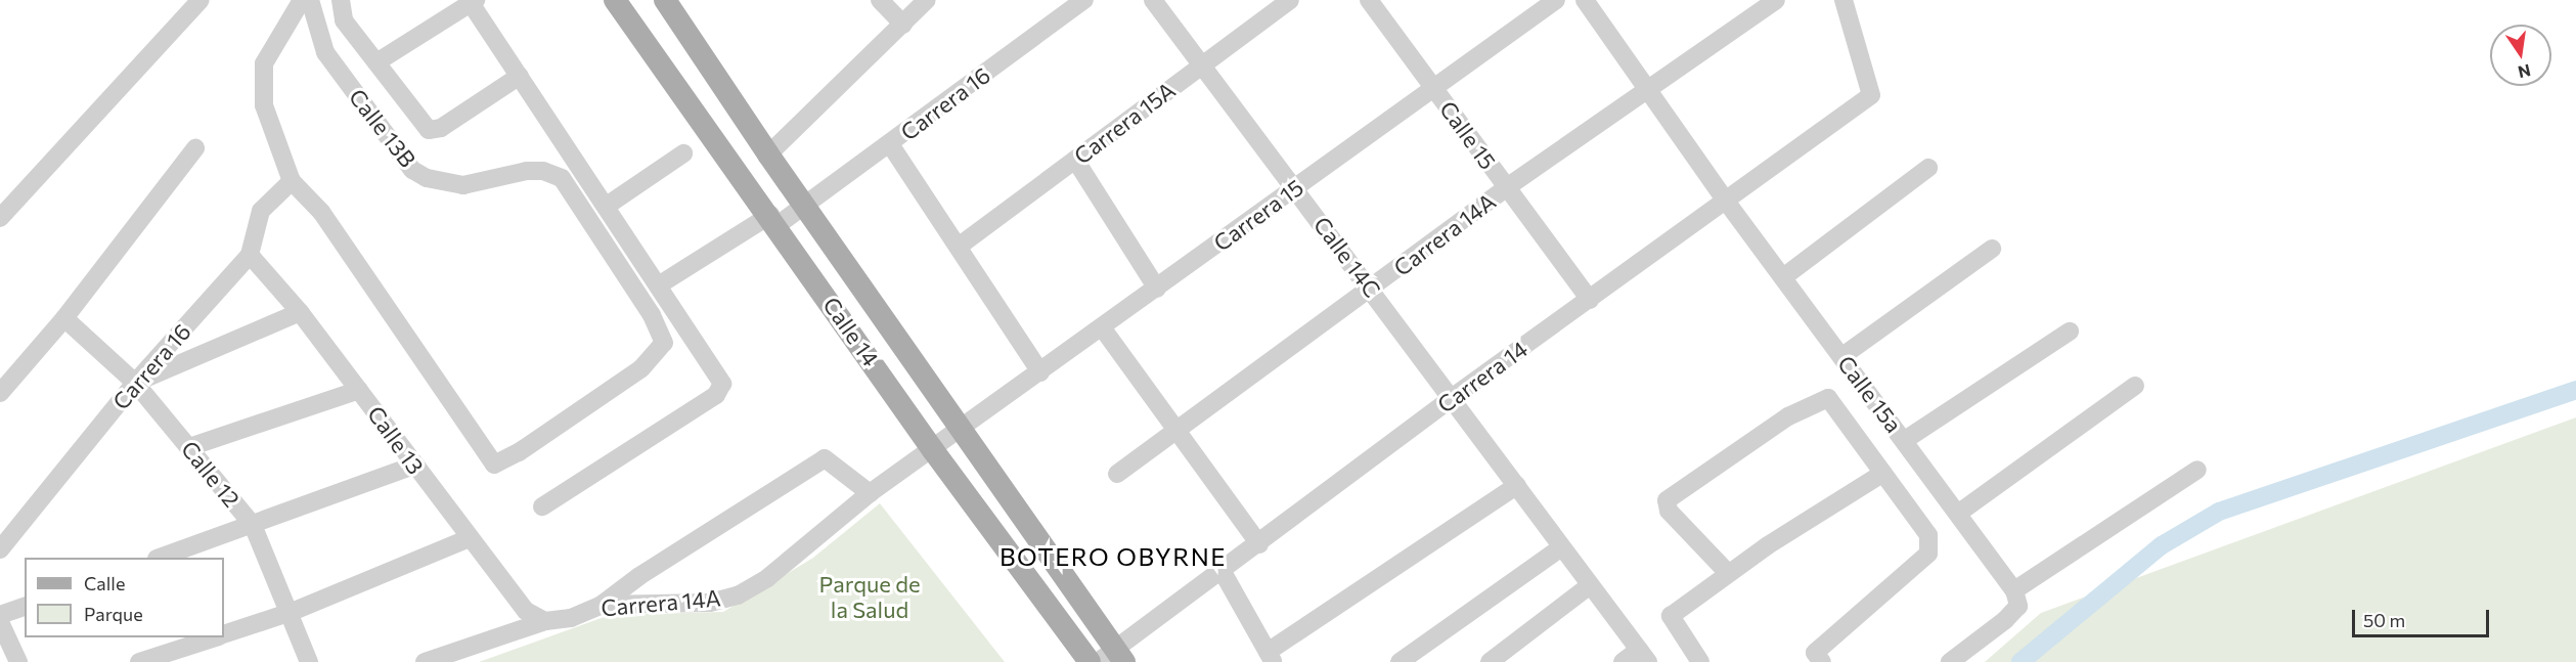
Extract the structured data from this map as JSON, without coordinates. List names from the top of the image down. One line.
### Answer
{"streets":{"main road":["Calle 14"],"street":["Carrera 16","Carrera 15A","Calle 13B","Calle 15","Carrera 15","Carrera 14A","Calle 14C","Carrera 14","Calle 15a","Calle 13","Calle 12"]},"crossings":[["Carrera 16","Calle 13B"],["Carrera 16","Calle 14"],["Carrera 16","Calle 13"],["Carrera 16","Calle 12"],["Carrera 15A","Calle 14C"],["Calle 15","Carrera 15"],["Calle 15","Carrera 14A"],["Calle 15","Carrera 14"],["Carrera 15","Carrera 14A"],["Carrera 15","Calle 14C"],["Carrera 15","Calle 14"],["Carrera 14A","Calle 14C"],["Carrera 14A","Calle 14"],["Carrera 14A","Calle 13"],["Calle 14C","Carrera 14"],["Calle 14","Carrera 14"],["Carrera 14","Calle 15a"]],"districts":["BOTERO OBYRNE"],"parks":["Parque de la Salud"],"legend":["Calle","Parque"],"scale_bar":"50 m","north":"bottom"}
